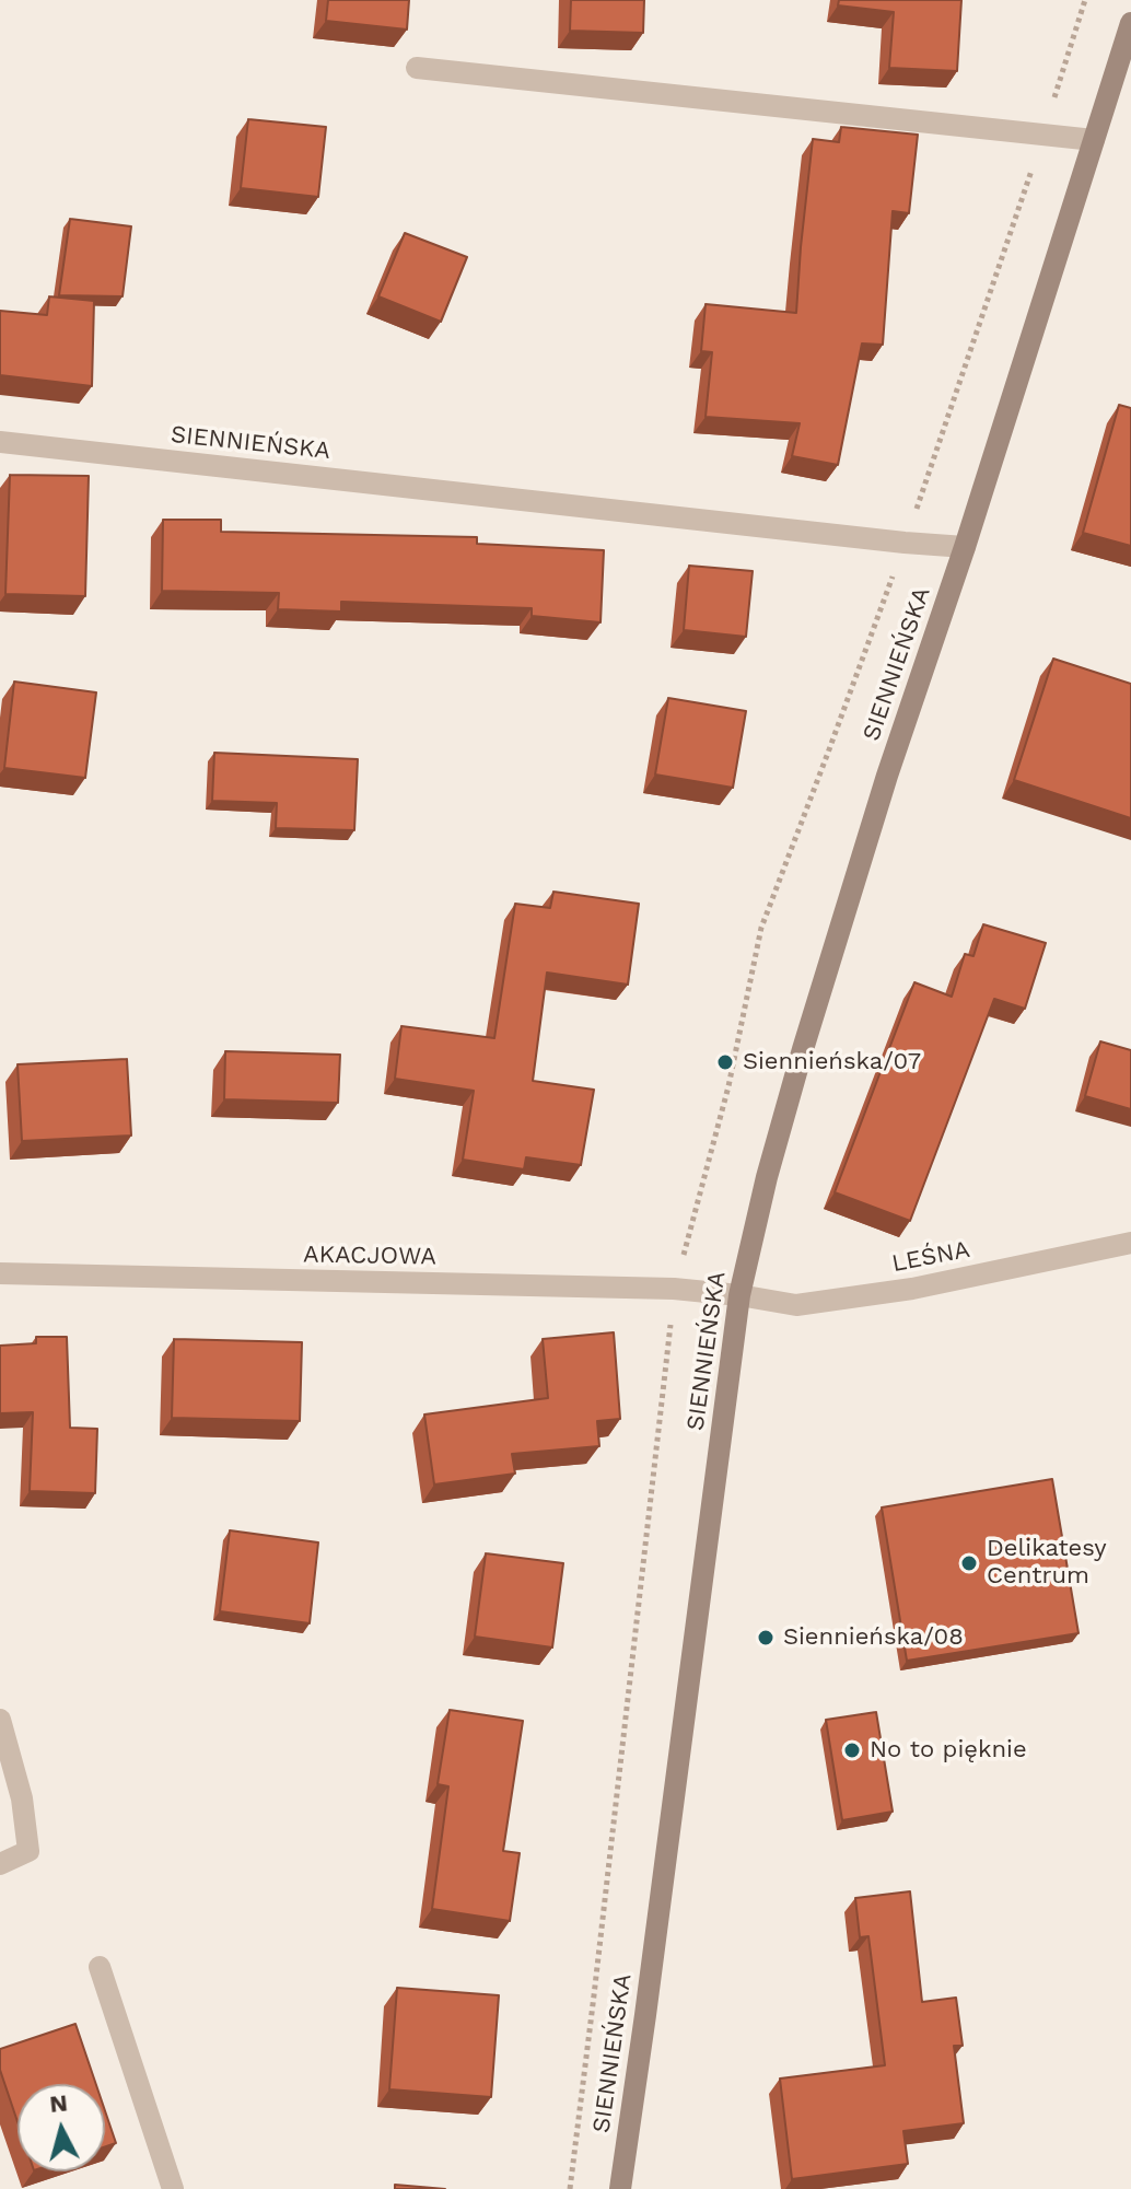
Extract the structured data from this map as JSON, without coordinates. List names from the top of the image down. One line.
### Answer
{"streets":{"main road":["SIENNIEŃSKA"],"street":["AKACJOWA","LEŚNA"]},"crossings":[["SIENNIEŃSKA","AKACJOWA"],["SIENNIEŃSKA","LEŚNA"],["AKACJOWA","LEŚNA"]],"places":["Siennieńska/07","Delikatesy Centrum","Siennieńska/08","No to pięknie"],"north":"top"}
